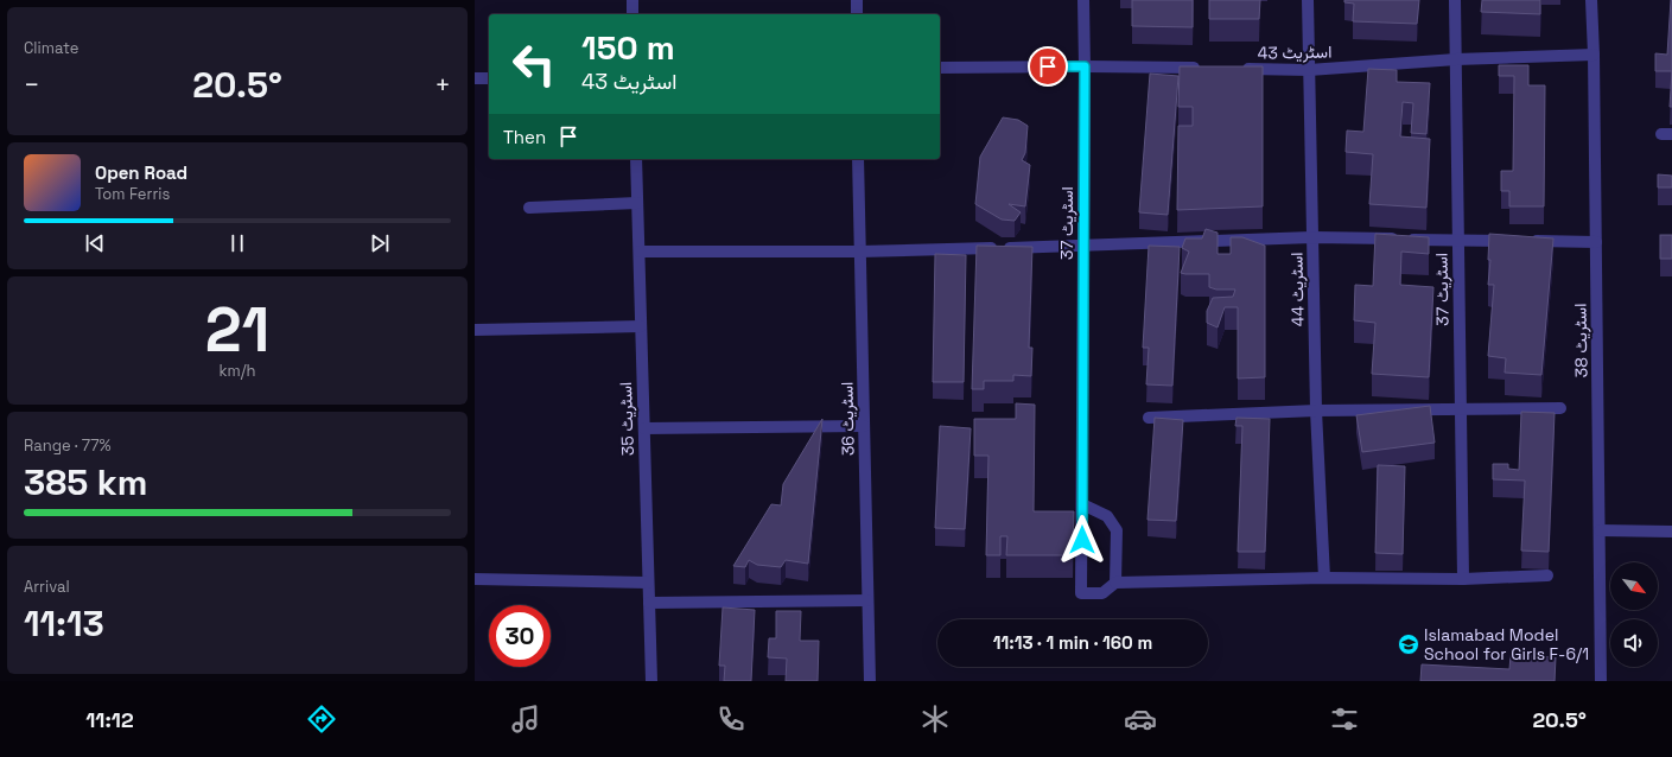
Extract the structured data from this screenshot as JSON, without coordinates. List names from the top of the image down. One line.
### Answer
{"streets":{"street":["اسٹریٹ 43","اسٹریٹ 37","اسٹریٹ 44","اسٹریٹ 38","اسٹریٹ 35","اسٹریٹ 36"]},"crossings":[["اسٹریٹ 43","اسٹریٹ 37"],["اسٹریٹ 43","اسٹریٹ 44"],["اسٹریٹ 43","اسٹریٹ 38"]],"places":{"school or university":["Islamabad Model School for Girls F-6/1"]},"north":"bottom right","page":{"tile":["Climate",["21","km/h"],["Range · 77%","385 km"],["Arrival","11:13"]],"turn":["150 m","اسٹریٹ 43"],"heat":["−","20.5°","+"],"then":"Then","song":["Open Road","Tom Ferris"],"limit":"30","trip":"11:13 · 1 min · 160 m","tabs":["11:12","20.5°"]}}
